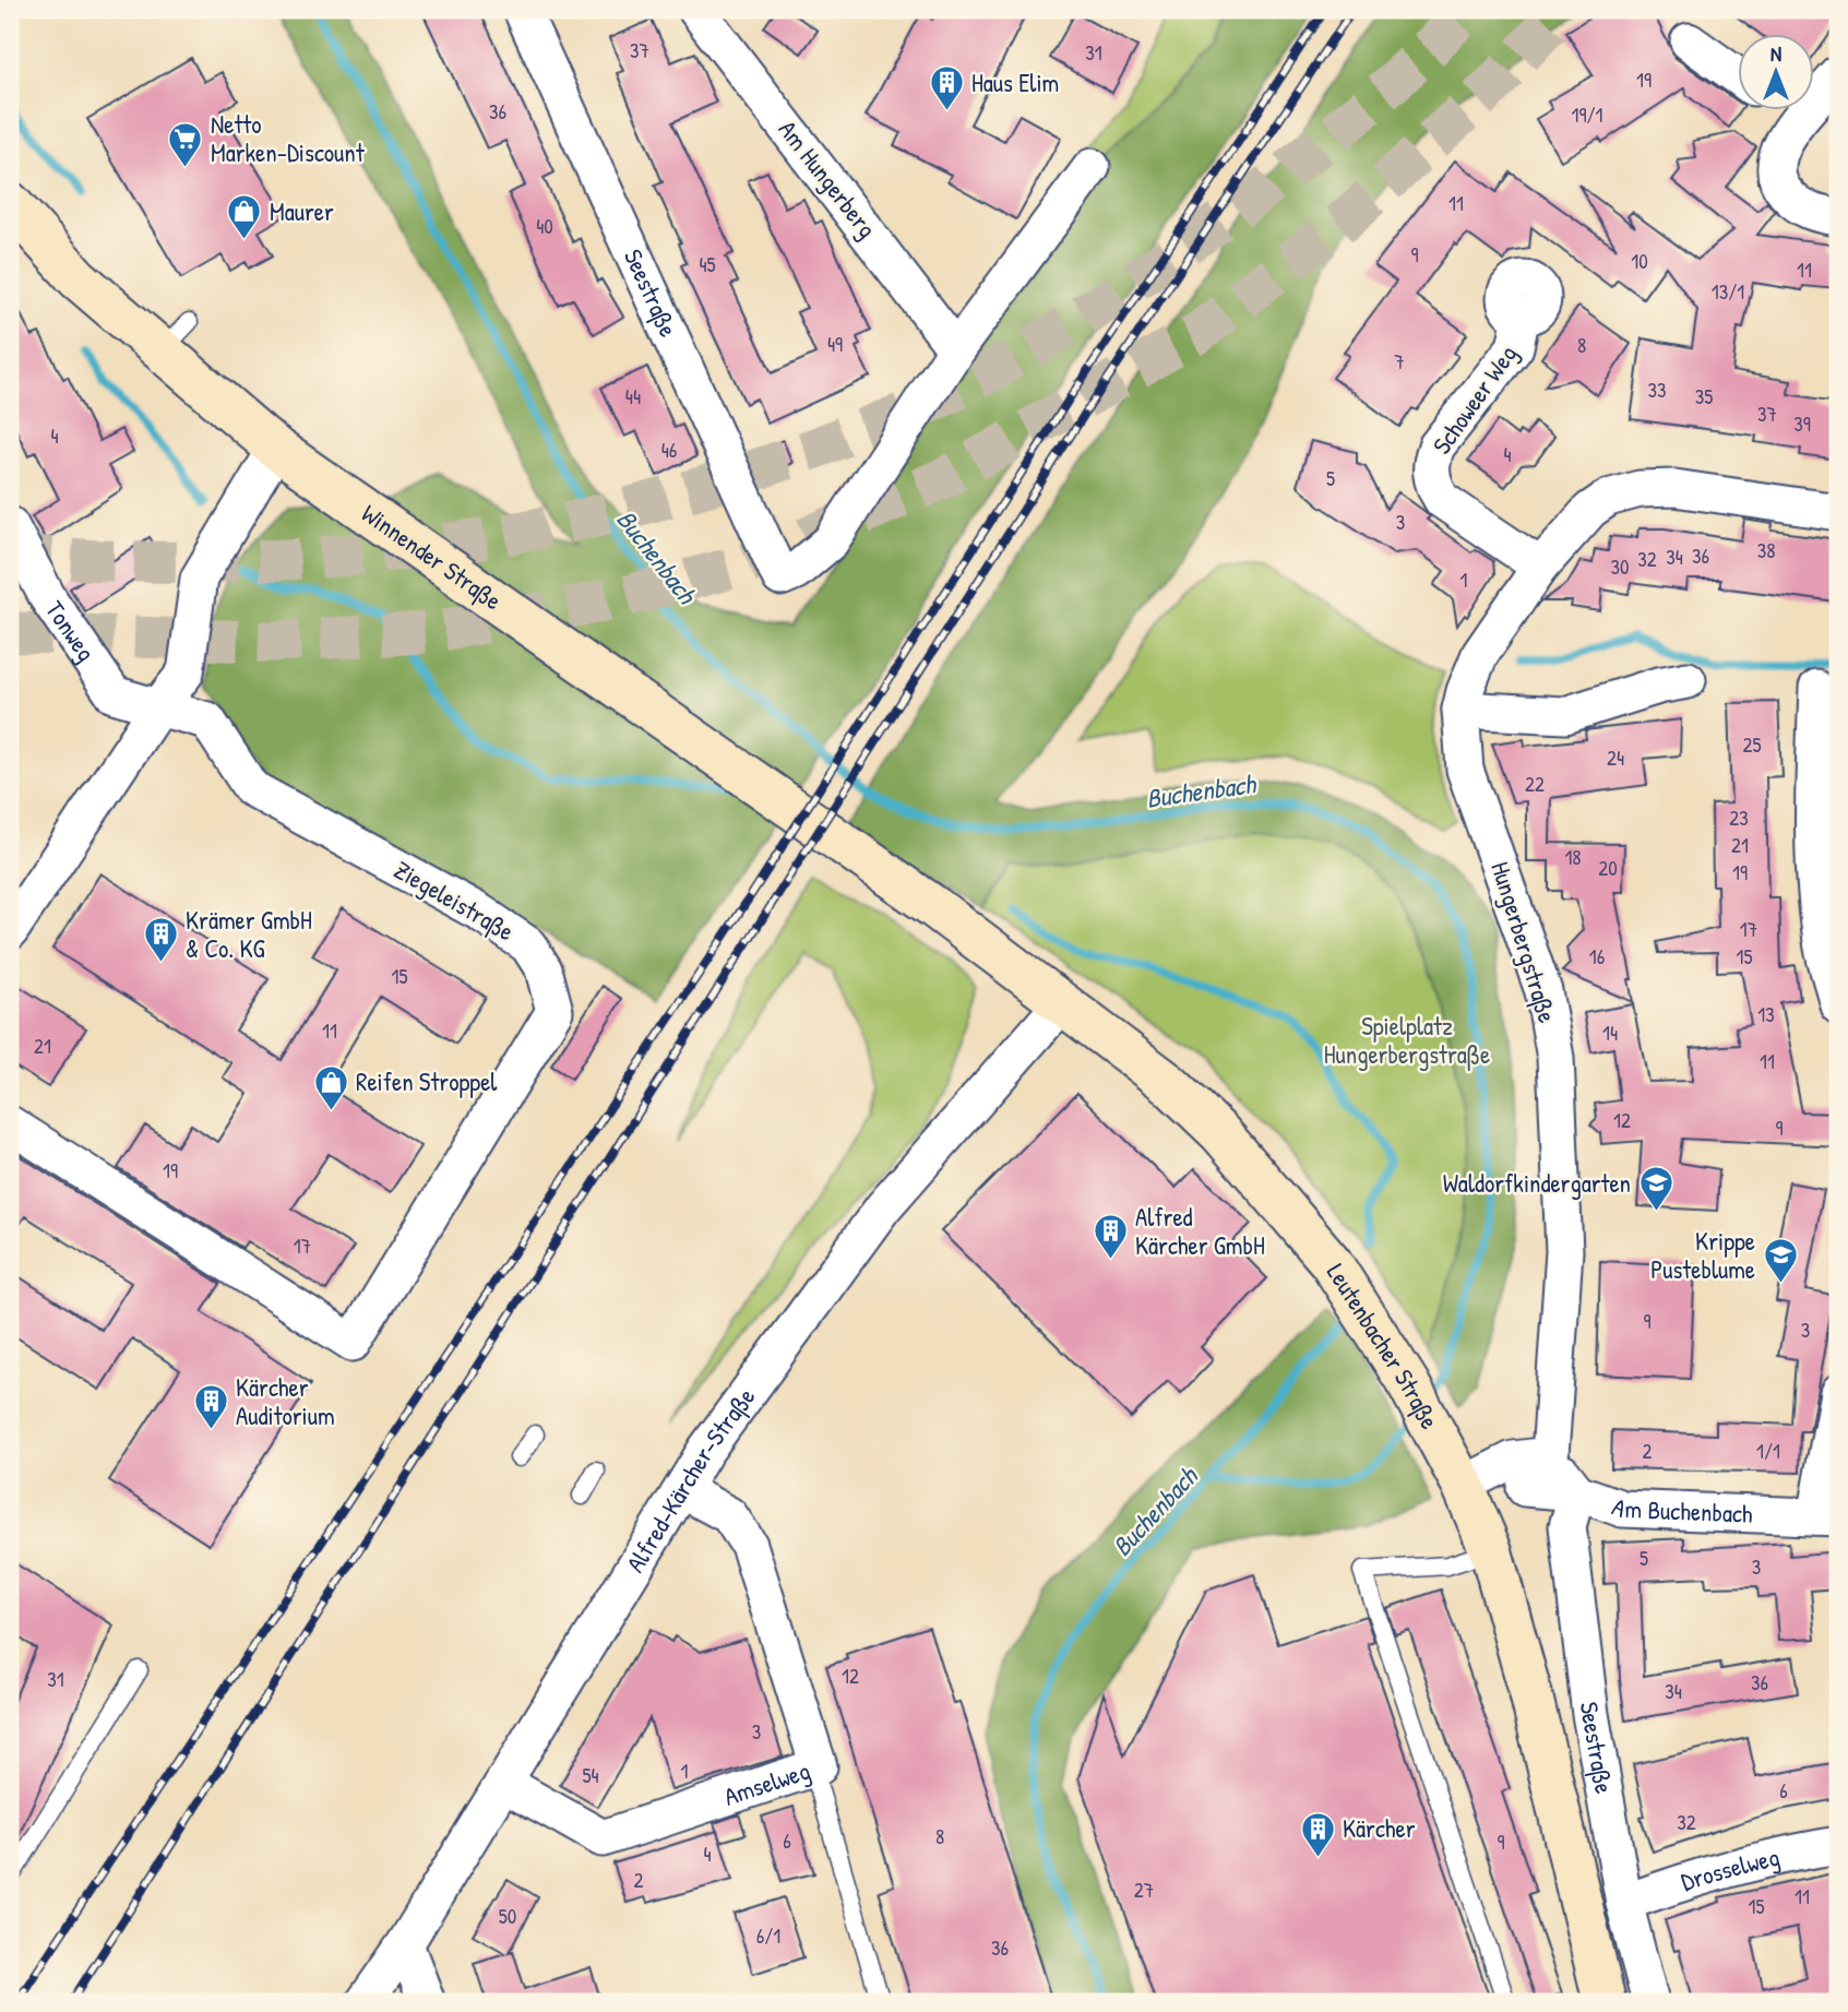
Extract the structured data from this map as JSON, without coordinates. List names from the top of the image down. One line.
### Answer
{"streets":{"street":["Am Hungerberg","Seestraße","Schoweer Weg","Winnender Straße","Tonweg","Ziegeleistraße","Hungerbergstraße","Leutenbacher Straße","Alfred-Kärcher-Straße","Am Buchenbach","Amselweg","Drosselweg"]},"crossings":[["Am Hungerberg","Seestraße"],["Seestraße","Am Buchenbach"],["Seestraße","Drosselweg"],["Schoweer Weg","Hungerbergstraße"],["Winnender Straße","Leutenbacher Straße"],["Tonweg","Ziegeleistraße"],["Hungerbergstraße","Am Buchenbach"],["Leutenbacher Straße","Alfred-Kärcher-Straße"],["Alfred-Kärcher-Straße","Amselweg"]],"water":["Buchenbach"],"parks":["Spielplatz Hungerbergstraße"],"places":{"building":["Haus Elim","Krämer GmbH & Co. KG","Alfred Kärcher GmbH","Kärcher Auditorium","Kärcher"],"supermarket":["Netto Marken-Discount"],"shop":["Maurer","Reifen Stroppel"],"school or university":["Waldorfkindergarten","Krippe Pusteblume"]},"house_numbers":["37","31","19","36","19/1","11","40","9","10","45","11","13/1","49","8","7","33","44","35","37","39","4","46","4","5","3","38","36","34","32","30","1","25","24","22","23","21","18","20","19","17","16","15","15","13","11","14","21","11","12","9","19","17","9","3","2","1/1","5","3","12","31","36","34","3","1","54","6","32","8","6","9","4","2","27","11","15","50","6/1","36"],"north":"top"}
